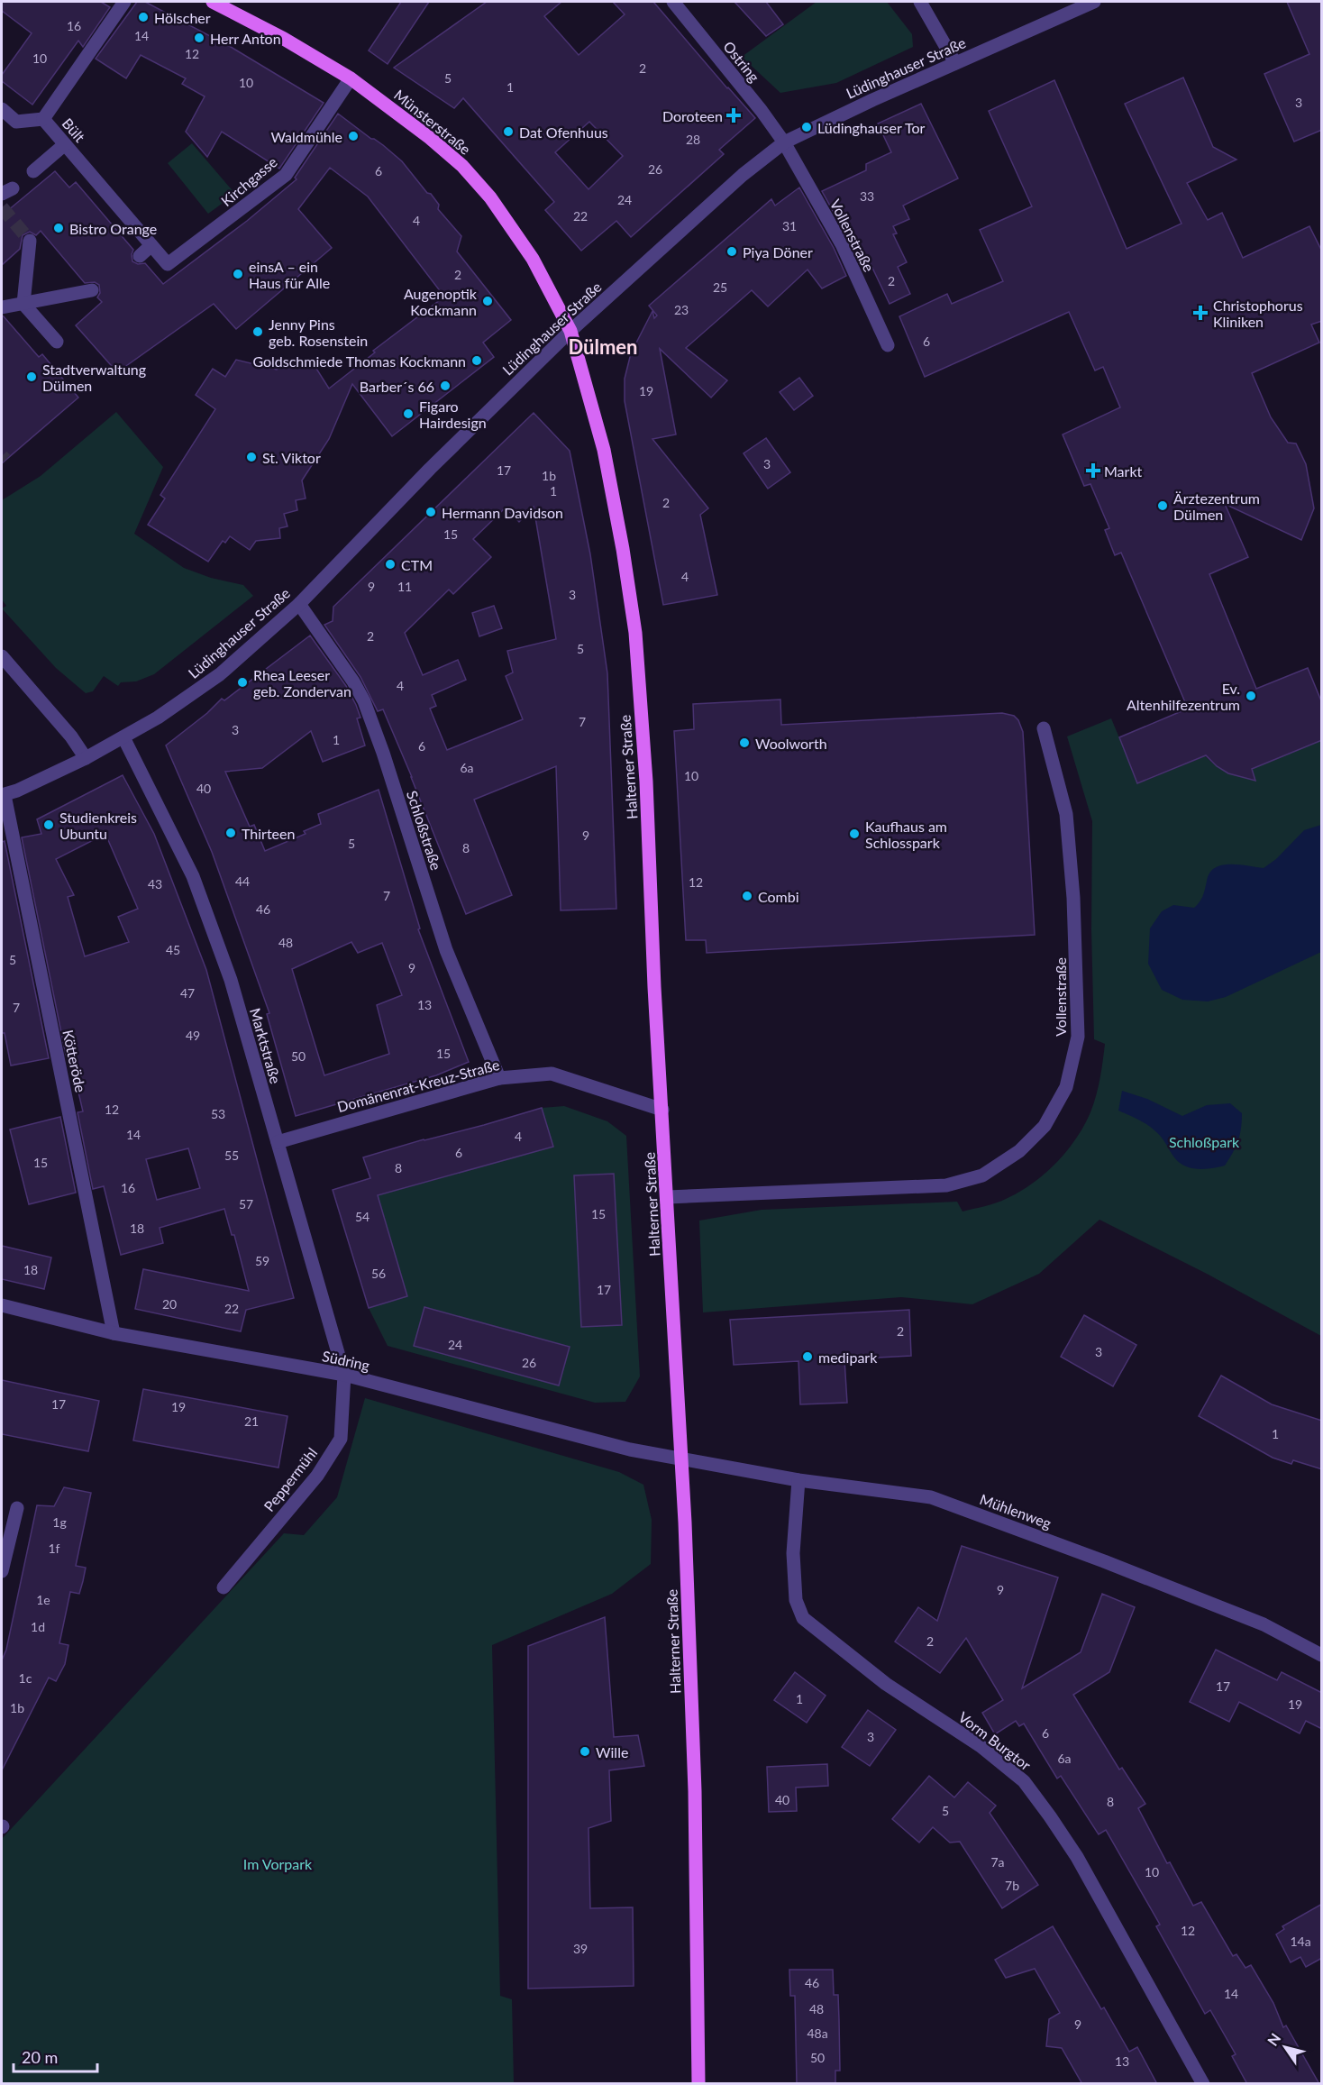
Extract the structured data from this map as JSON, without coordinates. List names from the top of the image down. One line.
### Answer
{"streets":{"main road":["Münsterstraße","Halterner Straße"],"street":["Ostring","Lüdinghauser Straße","Bült","Kirchgasse","Vollenstraße","Schloßstraße","Marktstraße","Kötteröde","Domänenrat-Kreuz-Straße","Südring","Peppermühl","Mühlenweg","Vorm Burgtor"]},"crossings":[["Ostring","Lüdinghauser Straße"],["Ostring","Vollenstraße"],["Lüdinghauser Straße","Münsterstraße"],["Lüdinghauser Straße","Vollenstraße"],["Lüdinghauser Straße","Halterner Straße"],["Lüdinghauser Straße","Schloßstraße"],["Lüdinghauser Straße","Marktstraße"],["Lüdinghauser Straße","Kötteröde"],["Münsterstraße","Kirchgasse"],["Münsterstraße","Halterner Straße"],["Bült","Kirchgasse"],["Vollenstraße","Halterner Straße"],["Halterner Straße","Domänenrat-Kreuz-Straße"],["Halterner Straße","Südring"],["Halterner Straße","Mühlenweg"],["Schloßstraße","Domänenrat-Kreuz-Straße"],["Marktstraße","Domänenrat-Kreuz-Straße"],["Marktstraße","Südring"],["Marktstraße","Peppermühl"],["Kötteröde","Südring"],["Südring","Peppermühl"],["Südring","Mühlenweg"],["Mühlenweg","Vorm Burgtor"]],"districts":["Dülmen"],"parks":["Schloßpark","Im Vorpark"],"places":{"other":["Hölscher","Herr Anton","Lüdinghauser Tor","Dat Ofenhuus","Waldmühle","Bistro Orange","Piya Döner","einsA – ein Haus für Alle","Augenoptik Kockmann","Jenny Pins geb. Rosenstein","Goldschmiede Thomas Kockmann","Stadtverwaltung Dülmen","Barber´s 66","Figaro Hairdesign","St. Viktor","Ärztezentrum Dülmen","Hermann Davidson","CTM","Rhea Leeser geb. Zondervan","Ev. Altenhilfezentrum","Woolworth","Studienkreis Ubuntu","Thirteen","Kaufhaus am Schlosspark","Combi","medipark","Wille"],"health":["Doroteen","Christophorus Kliniken","Markt"]},"house_numbers":["16","14","12","10","2","5","10","1","3","28","26","6","33","24","22","4","31","2","2","25","23","6","19","3","17","1b","1","2","15","4","9","11","3","2","5","4","7","3","1","6","6a","10","40","9","5","8","44","12","43","7","46","48","45","5","9","47","13","7","49","15","50","12","53","14","4","6","55","15","8","16","57","15","54","18","59","18","56","17","20","22","2","24","3","26","17","19","21","1","1g","1f","9","1e","1d","2","1c","17","1","19","1b","6","3","6a","40","8","5","7a","10","7b","12","14a","39","46","14","48","9","48a","50","13"],"scale_bar":"20 m","north":"top left"}
